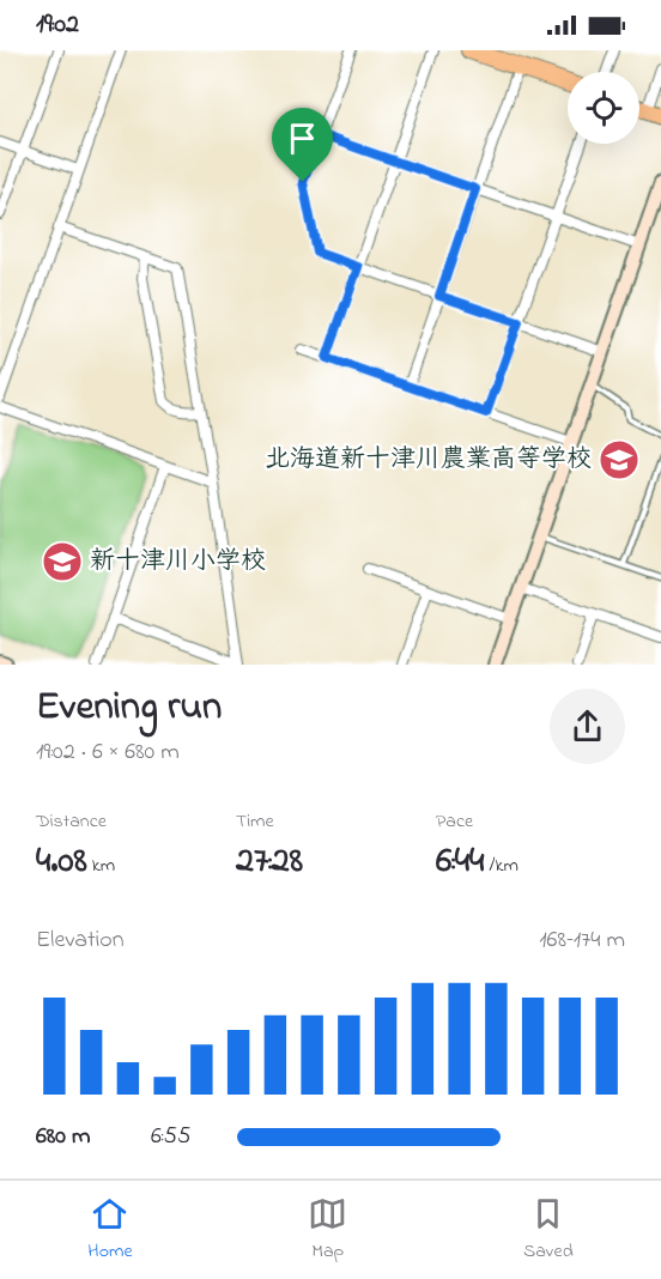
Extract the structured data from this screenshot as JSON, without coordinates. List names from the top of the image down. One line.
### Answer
{"places":{"school or university":["北海道新十津川農業高等学校","新十津川小学校"]},"page":{"status":"19:02","heading":["Evening run","19:02 · 6 × 680 m"],"stats":[["Distance","4.08 km"],["Time","27:28"],["Pace","6:44 /km"]],"chart":["Elevation","168–174 m"],"list":[{"name":"680 m","note":"6:55"}],"tabs":["Home","Map","Saved"]}}
